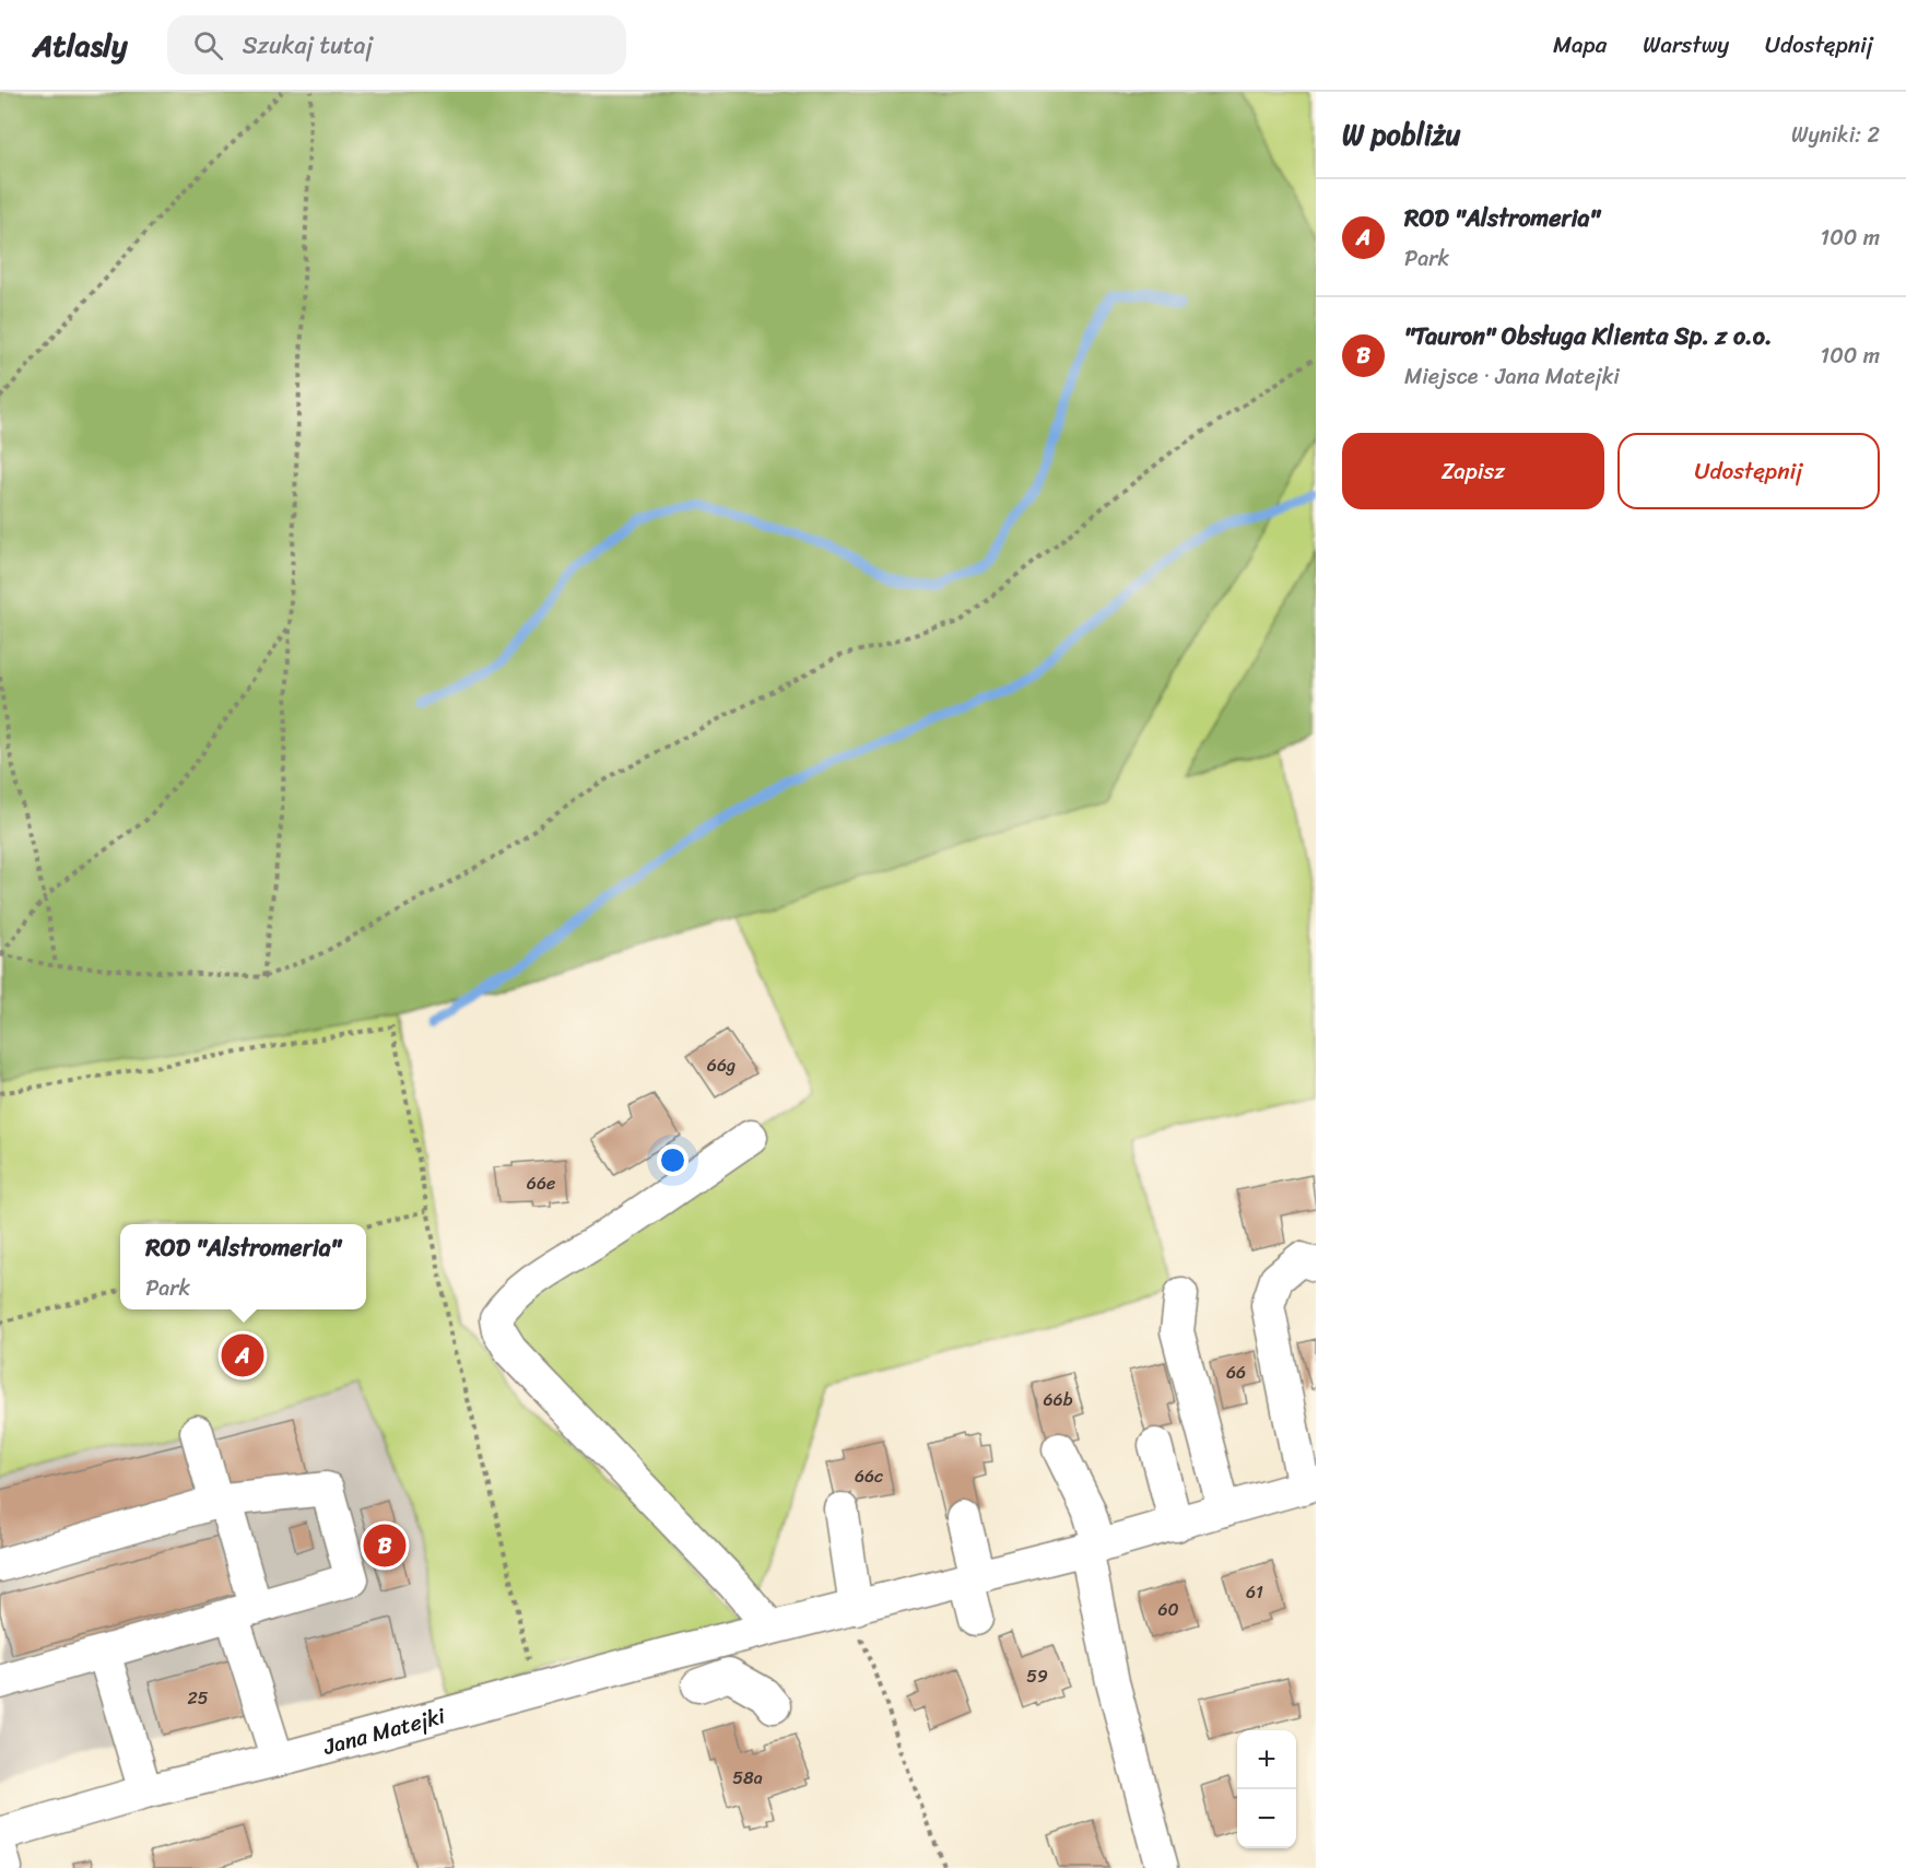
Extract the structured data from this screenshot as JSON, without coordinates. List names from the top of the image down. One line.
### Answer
{"streets":{"street":["Jana Matejki"]},"house_numbers":["66g","66e","66","66b","66c","61","60","59","25","58a"],"page":{"header":"Atlasly","search":"Szukaj tutaj","nav":["Mapa","Warstwy","Udostępnij"],"heading":["W pobliżu","Wyniki: 2"],"list":[{"mark":"A","name":"ROD \"Alstromeria\"","note":"Park","value":"100 m"},{"mark":"B","name":"\"Tauron\" Obsługa Klienta Sp. z o.o.","note":"Miejsce · Jana Matejki","value":"100 m"}],"buttons":["Zapisz","Udostępnij"],"popup":["ROD \"Alstromeria\"","Park"],"pins":["A","B"],"map_buttons":["+","−"]}}
